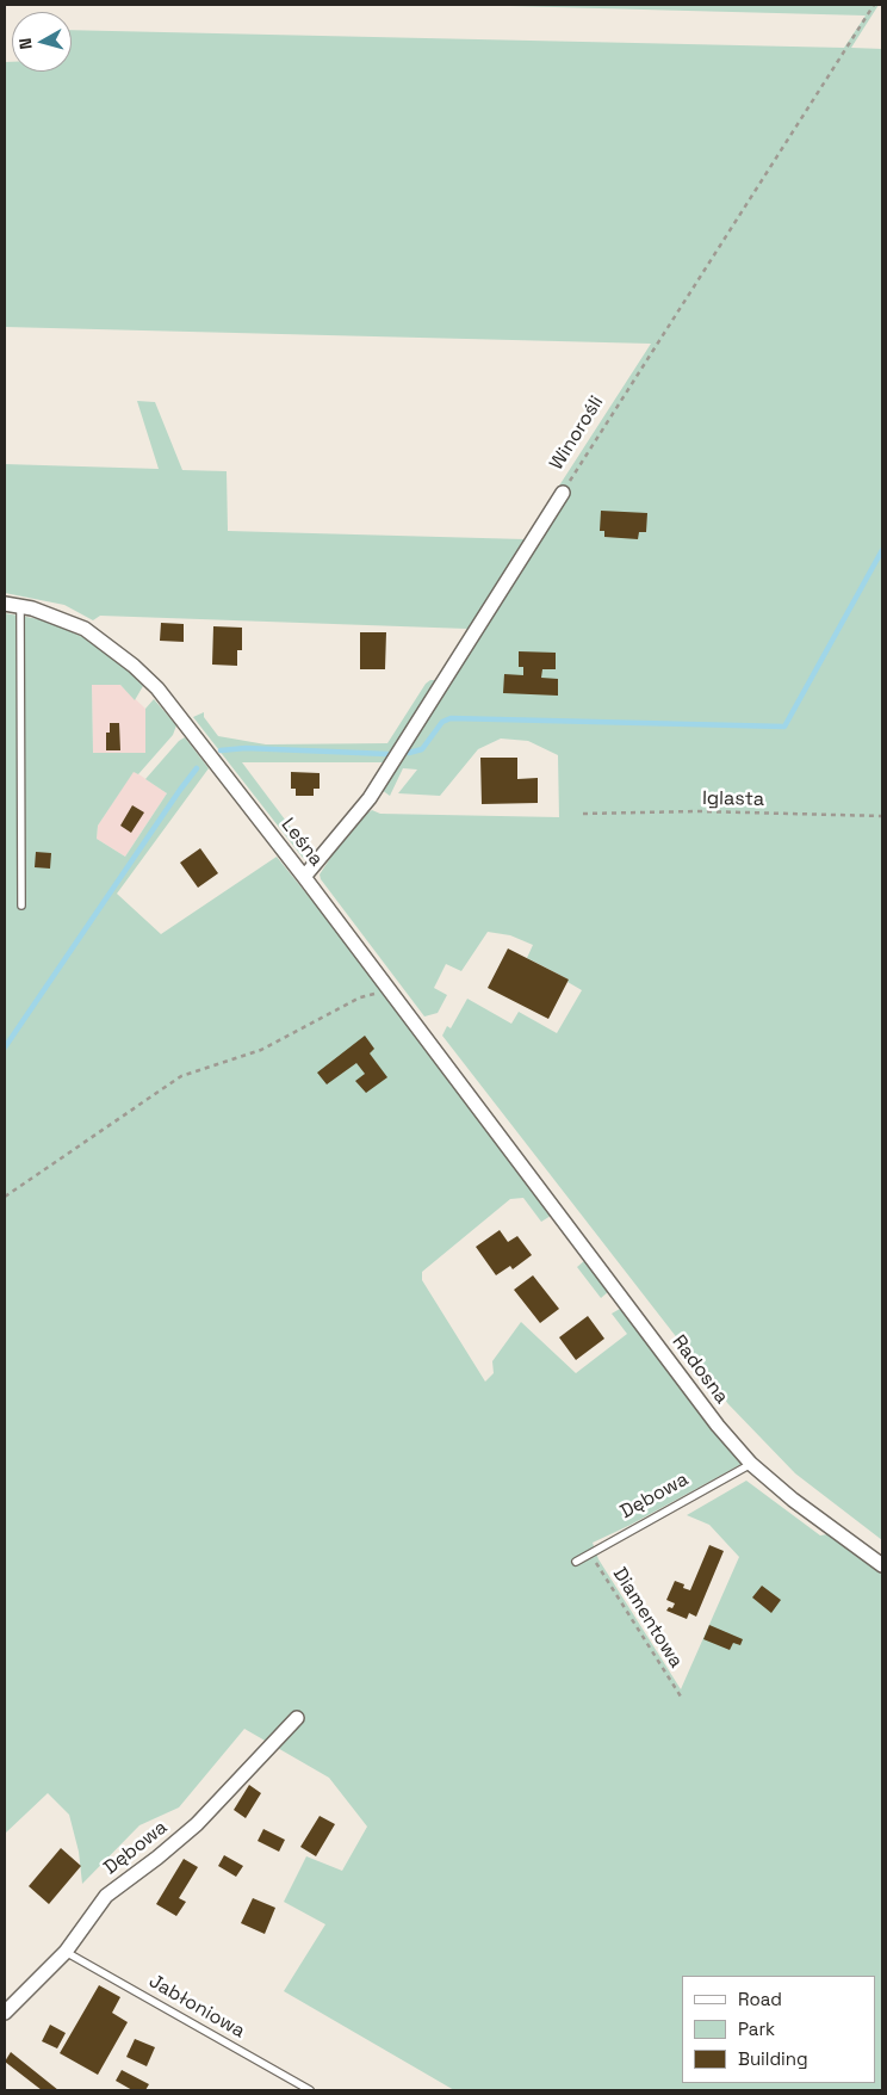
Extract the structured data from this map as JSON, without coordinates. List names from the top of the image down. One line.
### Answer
{"streets":{"street":["Winorośli","Leśna","Radosna","Dębowa"],"lane":["Jabłoniowa"],"path":["Iglasta","Diamentowa"]},"crossings":[["Winorośli","Leśna"],["Leśna","Radosna"],["Radosna","Dębowa"],["Dębowa","Diamentowa"],["Dębowa","Jabłoniowa"]],"legend":["Road","Park","Building"],"north":"left"}
